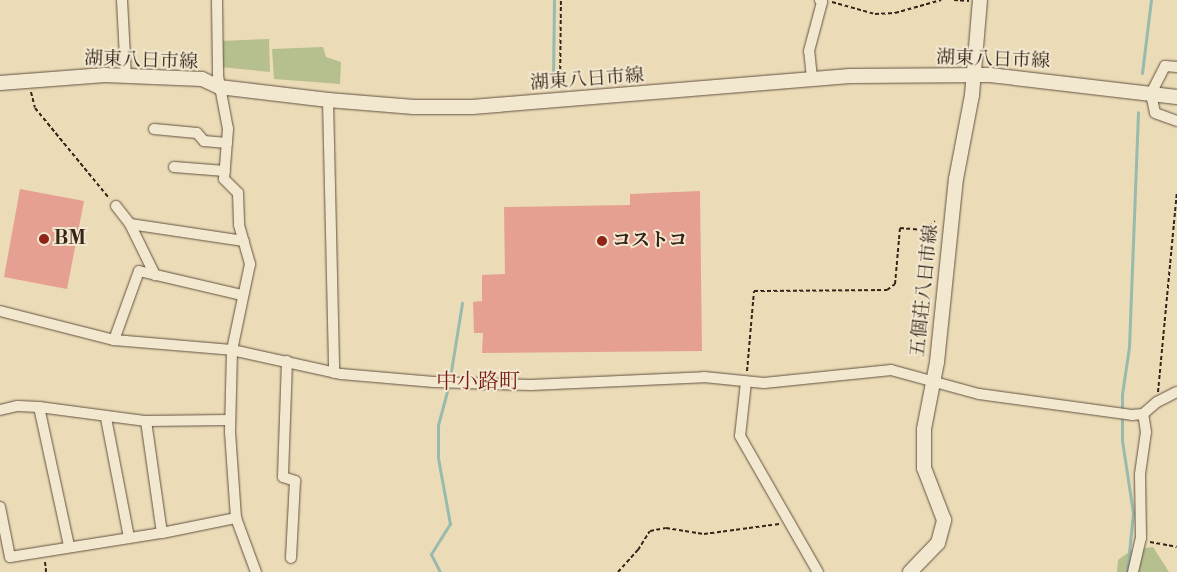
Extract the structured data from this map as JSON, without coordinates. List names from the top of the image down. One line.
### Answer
{"streets":{"main road":["湖東八日市線","五個荘八日市線"]},"crossings":[["湖東八日市線","五個荘八日市線"]],"districts":["中小路町"],"places":["BM","コストコ"]}
